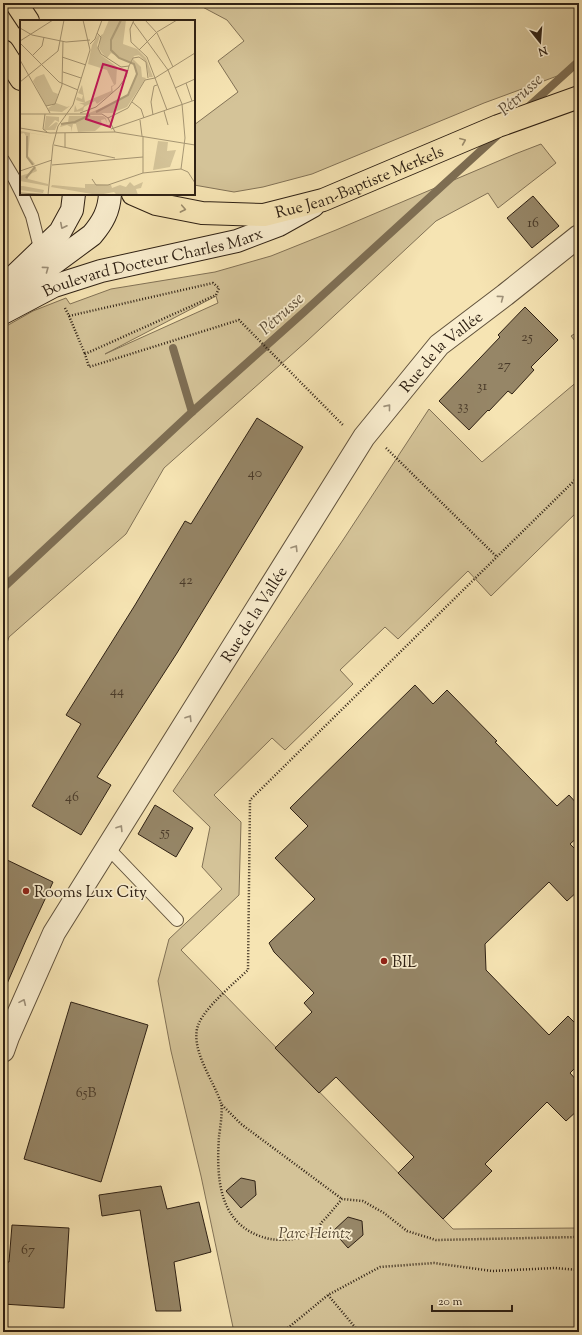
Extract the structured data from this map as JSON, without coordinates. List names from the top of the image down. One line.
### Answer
{"streets":{"main road":["Rue Jean-Baptiste Merkels"],"street":["Boulevard Docteur Charles Marx","Rue de la Vallée"]},"crossings":[["Rue Jean-Baptiste Merkels","Boulevard Docteur Charles Marx"]],"one_way":["Rue Jean-Baptiste Merkels","Rue de la Vallée"],"water":["Pétrusse"],"parks":["Parc Heintz"],"places":["Rooms Lux City","BIL"],"house_numbers":["16","25","27","31","33","40","42","44","46","55","65B","67"],"scale_bar":"20 m","north":"bottom"}
